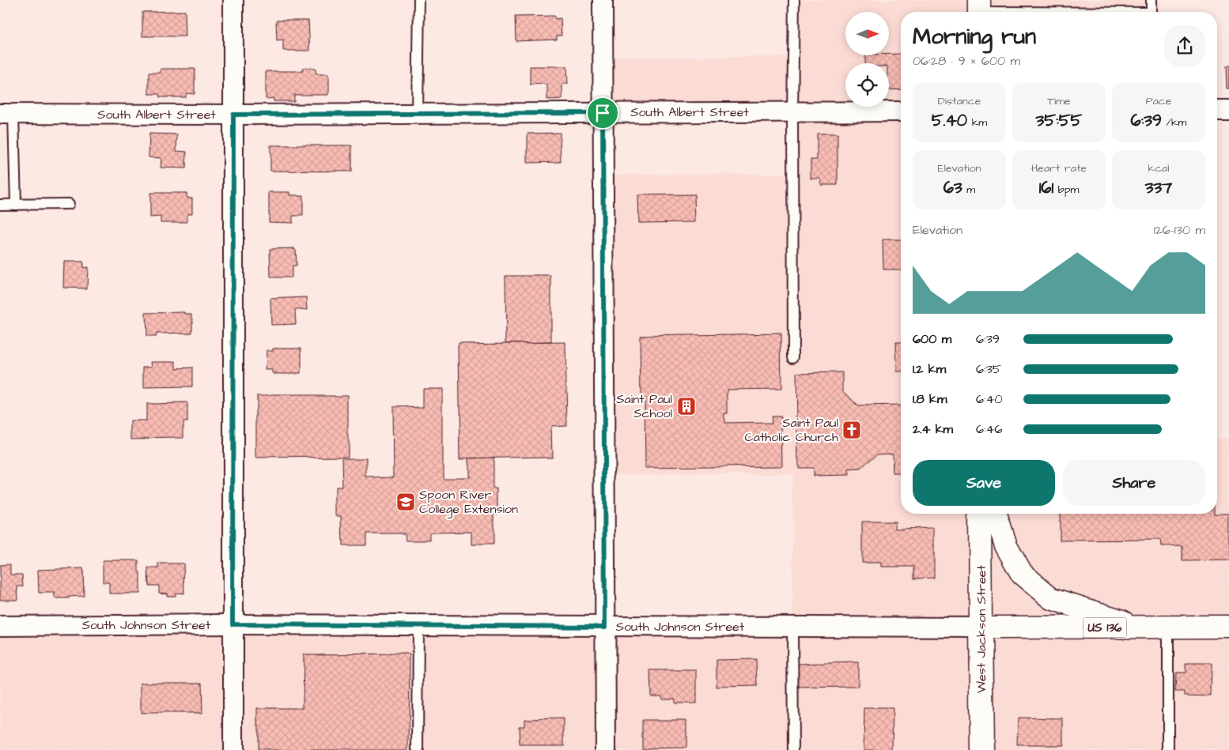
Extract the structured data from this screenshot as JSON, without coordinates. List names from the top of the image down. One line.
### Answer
{"streets":{"main road":["US 136","West Jackson Street"],"street":["South Albert Street","South Johnson Street"]},"crossings":[["South Johnson Street","US 136"],["South Johnson Street","West Jackson Street"],["US 136","West Jackson Street"]],"places":{"building":["Saint Paul School"],"church":["Saint Paul Catholic Church"],"school or university":["Spoon River College Extension"]},"north":"right","page":{"heading":["Morning run","06:28 · 9 × 600 m"],"stats":[["Distance","5.40 km"],["Time","35:55"],["Pace","6:39 /km"],["Elevation","63 m"],["Heart rate","161 bpm"],["kcal","337"]],"chart":["Elevation","126–130 m"],"list":[{"name":"600 m","note":"6:39"},{"name":"1.2 km","note":"6:35"},{"name":"1.8 km","note":"6:40"},{"name":"2.4 km","note":"6:46"}],"buttons":["Save","Share"]}}
